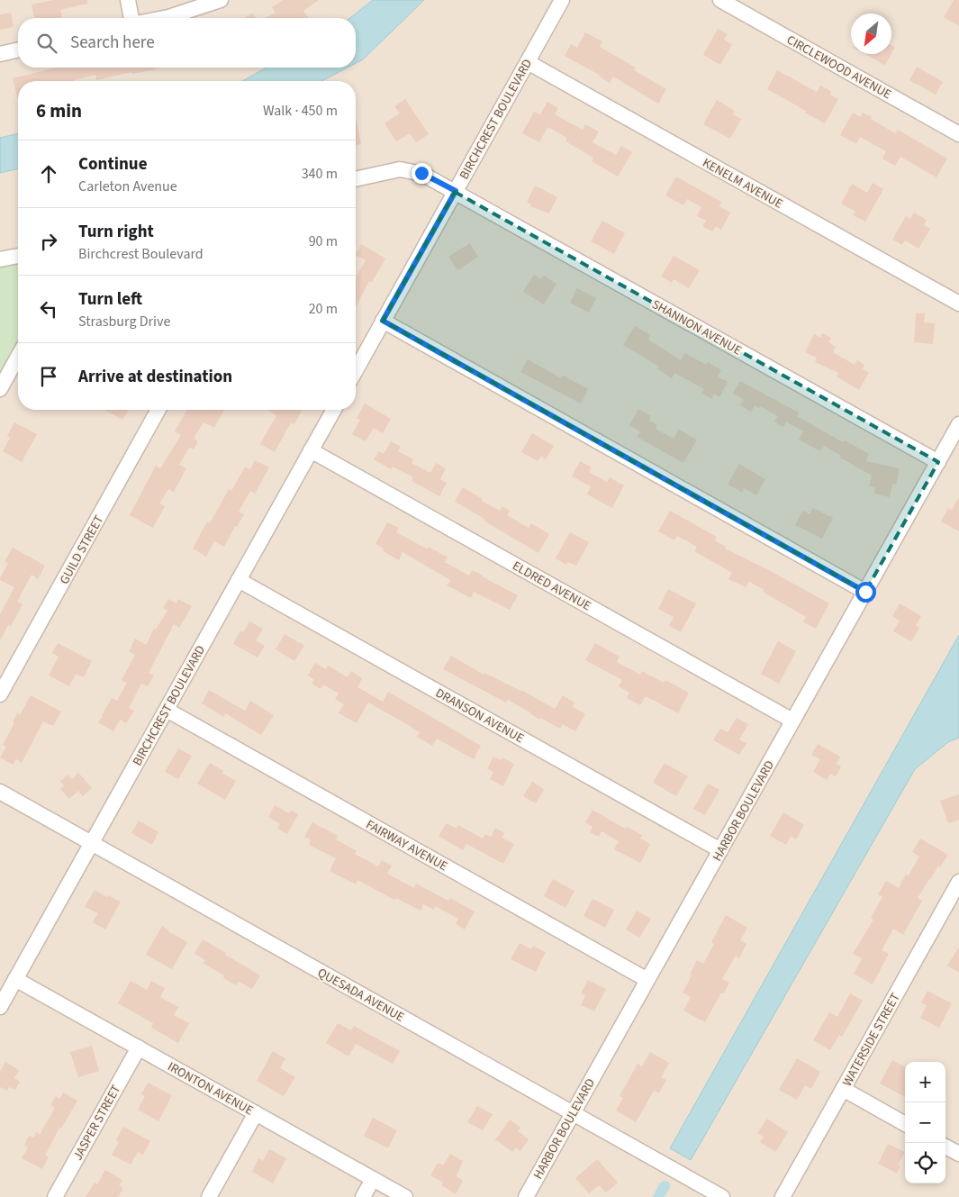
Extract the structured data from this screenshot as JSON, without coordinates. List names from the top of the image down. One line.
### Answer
{"streets":{"street":["CIRCLEWOOD AVENUE","BIRCHCREST BOULEVARD","KENELM AVENUE","SHANNON AVENUE","GUILD STREET","ELDRED AVENUE","DRANSON AVENUE","HARBOR BOULEVARD","FAIRWAY AVENUE","QUESADA AVENUE","WATERSIDE STREET","IRONTON AVENUE","JASPER STREET"]},"crossings":[["BIRCHCREST BOULEVARD","KENELM AVENUE"],["BIRCHCREST BOULEVARD","SHANNON AVENUE"],["BIRCHCREST BOULEVARD","ELDRED AVENUE"],["BIRCHCREST BOULEVARD","DRANSON AVENUE"],["BIRCHCREST BOULEVARD","FAIRWAY AVENUE"],["BIRCHCREST BOULEVARD","QUESADA AVENUE"],["BIRCHCREST BOULEVARD","IRONTON AVENUE"],["SHANNON AVENUE","HARBOR BOULEVARD"],["ELDRED AVENUE","HARBOR BOULEVARD"],["DRANSON AVENUE","HARBOR BOULEVARD"],["HARBOR BOULEVARD","FAIRWAY AVENUE"],["HARBOR BOULEVARD","QUESADA AVENUE"],["IRONTON AVENUE","JASPER STREET"]],"north":"bottom left","page":{"search":"Search here","heading":["6 min","Walk · 450 m"],"list":[["Continue","Carleton Avenue","340 m"],["Turn right","Birchcrest Boulevard","90 m"],["Turn left","Strasburg Drive","20 m"],"Arrive at destination"],"map_buttons":["+","−"]}}
